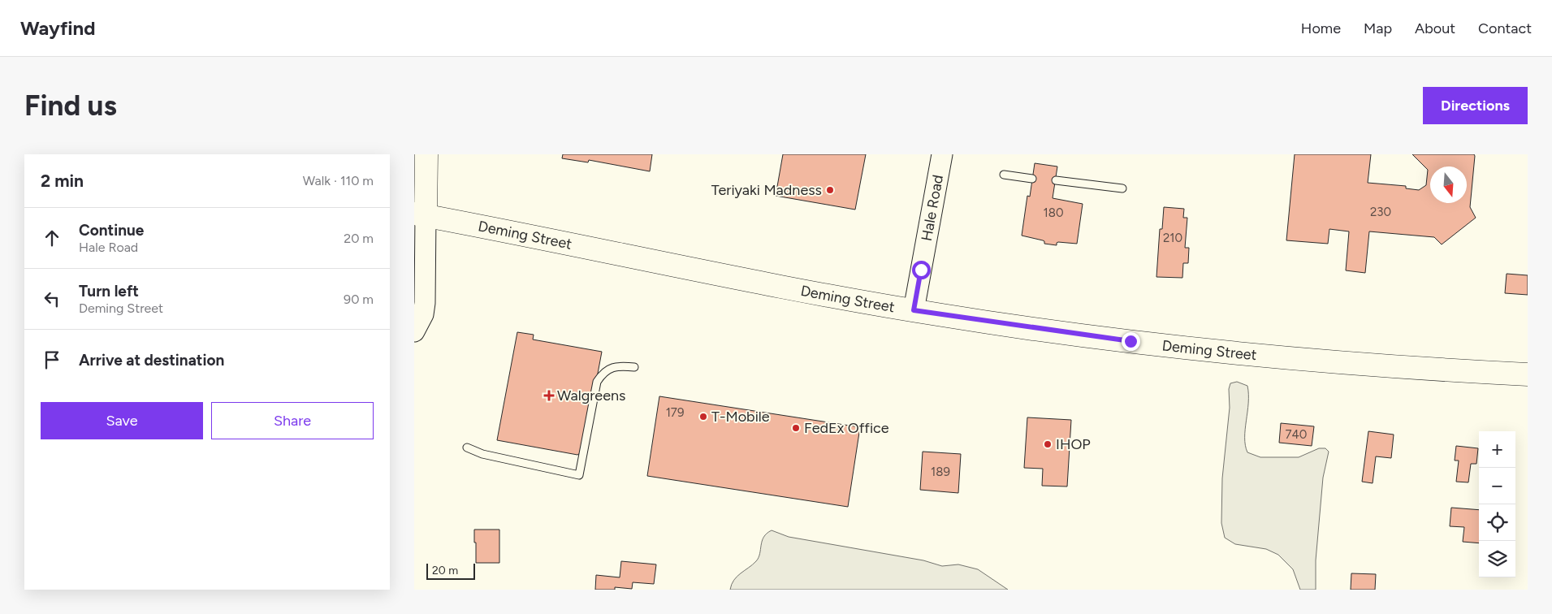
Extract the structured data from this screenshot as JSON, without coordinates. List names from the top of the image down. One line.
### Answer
{"streets":{"main road":["Deming Street"],"street":["Hale Road"]},"crossings":[["Hale Road","Deming Street"]],"places":{"other":["Teriyaki Madness","T-Mobile","FedEx Office","IHOP"],"health":["Walgreens"]},"house_numbers":["230","180","210","179","740","189"],"scale_bar":"20 m","north":"bottom","page":{"header":"Wayfind","nav":["Home","Map","About","Contact"],"buttons":["Directions",["Save","Share"]],"title":"Find us","heading":["2 min","Walk · 110 m"],"list":[["Continue","Hale Road","20 m"],["Turn left","Deming Street","90 m"],"Arrive at destination"],"map_buttons":["+","−"],"scale":"20 m"}}
